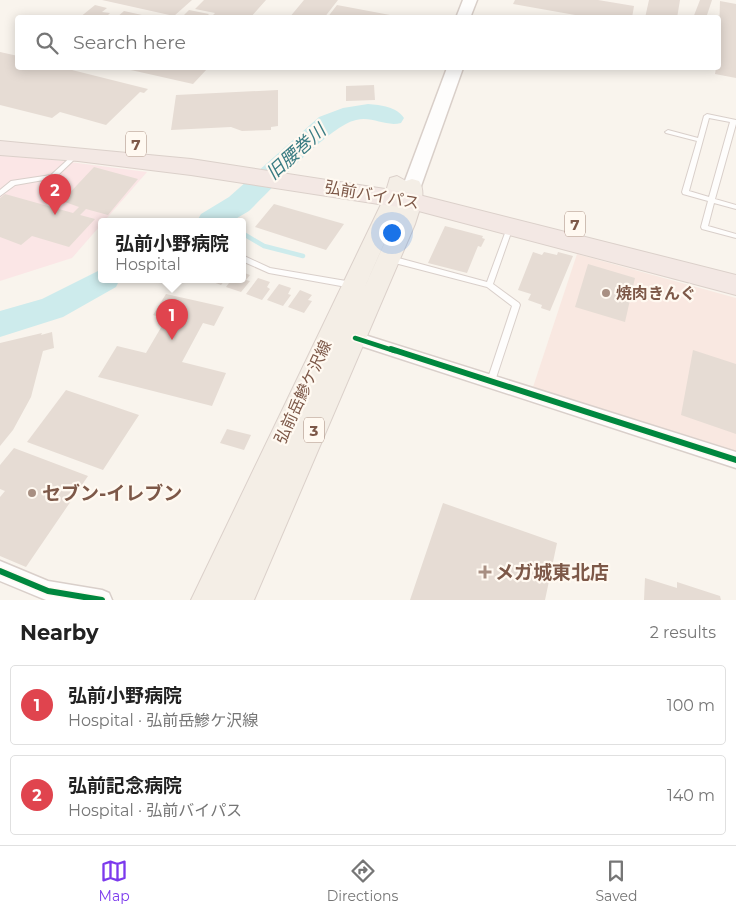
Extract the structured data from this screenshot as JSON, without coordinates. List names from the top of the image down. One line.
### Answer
{"streets":{"highway":["7","弘前バイパス"],"main road":["弘前岳鰺ケ沢線","3"]},"crossings":[["弘前バイパス","弘前岳鰺ケ沢線"],["弘前バイパス","3"],["弘前岳鰺ケ沢線","3"]],"water":["旧腰巻川"],"places":{"other":["焼肉きんぐ","セブン-イレブン"],"health":["メガ城東北店"]},"page":{"search":"Search here","pins":["2","1"],"popup":["弘前小野病院","Hospital"],"heading":["Nearby","2 results"],"list":[{"mark":"1","name":"弘前小野病院","note":"Hospital · 弘前岳鰺ケ沢線","value":"100 m"},{"mark":"2","name":"弘前記念病院","note":"Hospital · 弘前バイパス","value":"140 m"}],"nav":["Map","Directions","Saved"]}}
